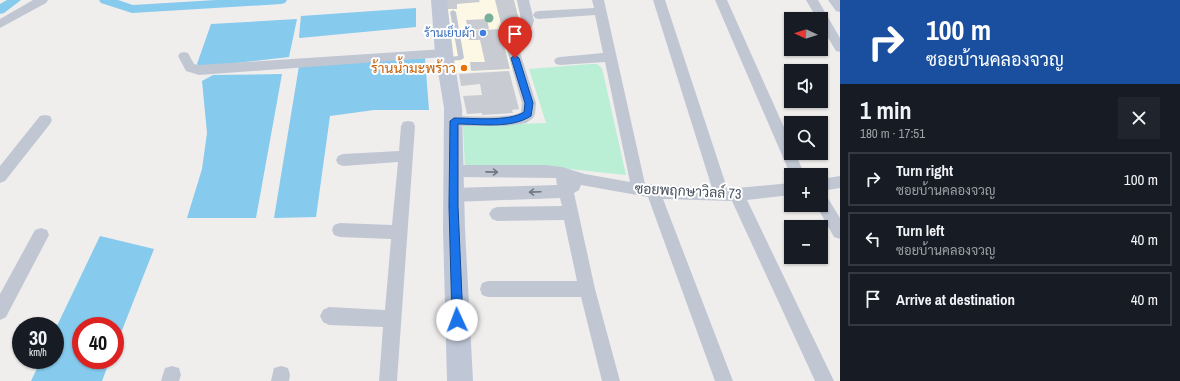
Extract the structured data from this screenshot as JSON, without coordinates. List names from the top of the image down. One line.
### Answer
{"streets":{"street":["ซอยพฤกษาวิลล์ 73"]},"places":["ร้านเย็บผ้า","ร้านน้ำมะพร้าว"],"north":"left","page":{"turn":["100 m","ซอยบ้านคลองจวญ"],"map_buttons":["+","−"],"heading":["1 min","180 m · 17:51"],"list":[{"name":"Turn right","note":"ซอยบ้านคลองจวญ","value":"100 m"},{"name":"Turn left","note":"ซอยบ้านคลองจวญ","value":"40 m"},{"name":"Arrive at destination","value":"40 m"}],"speed":"30 km/h","limit":"40"}}
